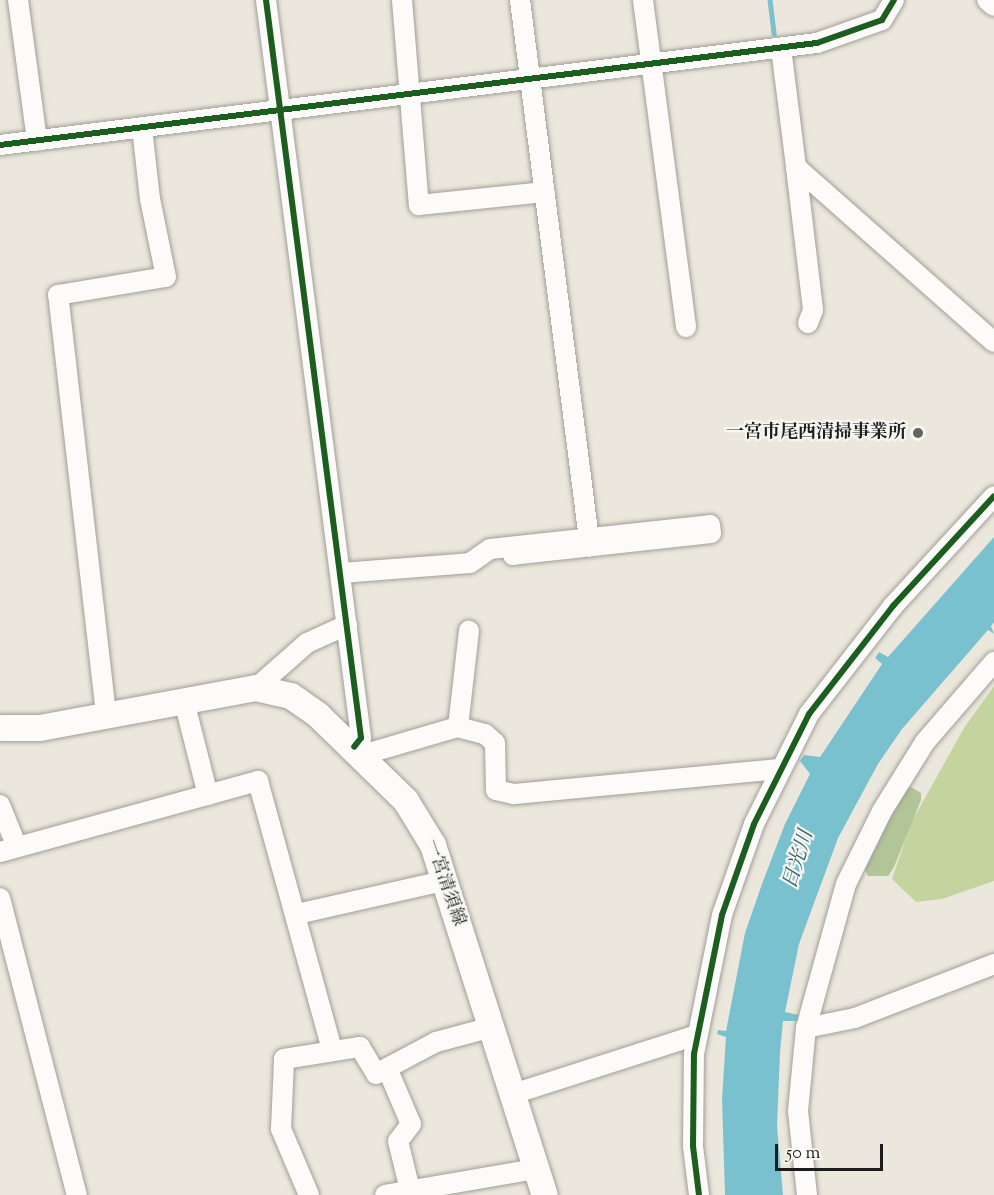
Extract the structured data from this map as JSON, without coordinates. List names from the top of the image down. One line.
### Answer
{"streets":{"main road":["一宮清須線"]},"water":["日光川"],"places":["一宮市尾西清掃事業所"],"scale_bar":"50 m"}
